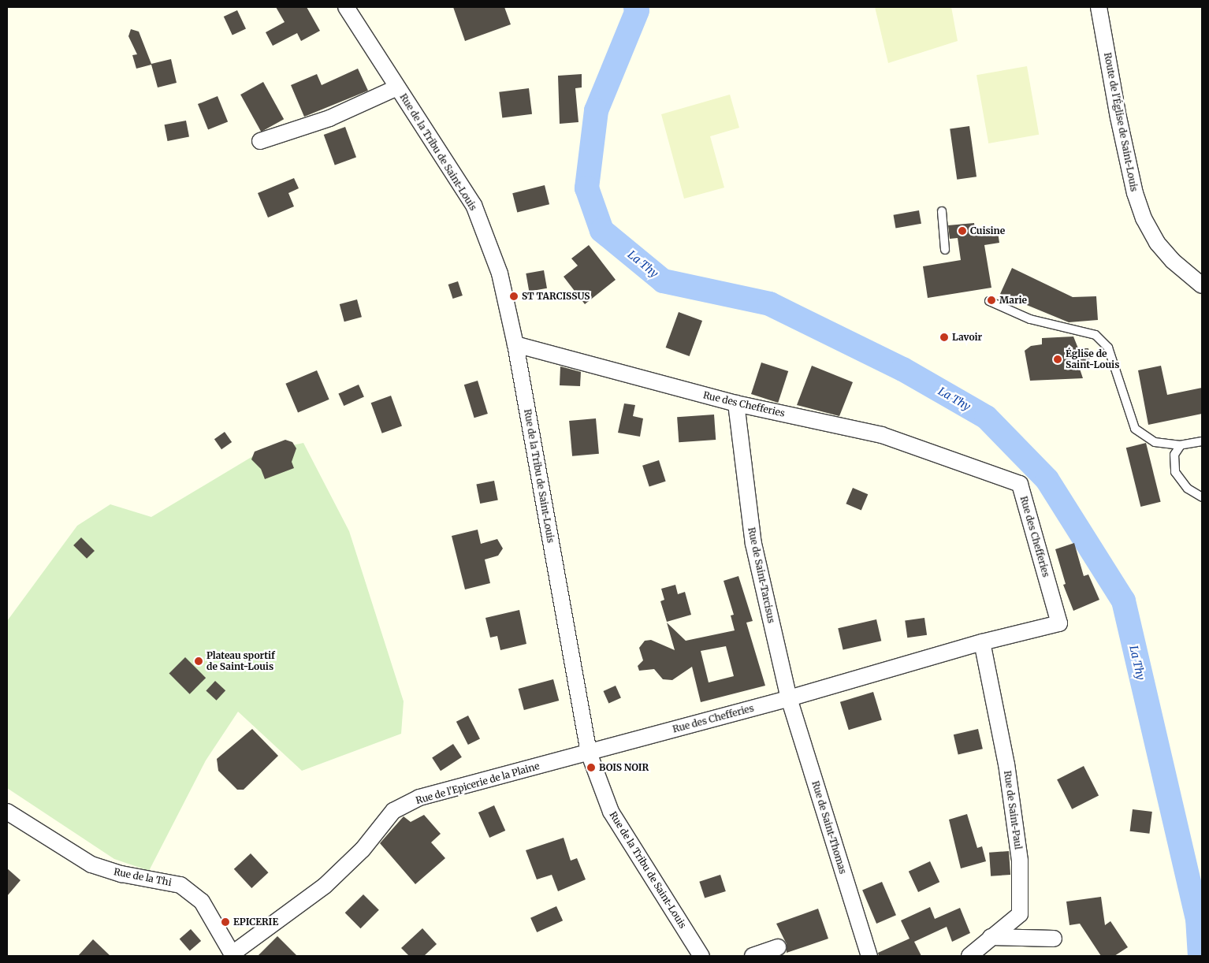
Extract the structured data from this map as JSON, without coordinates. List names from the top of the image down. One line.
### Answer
{"streets":{"street":["Route de l'Église de Saint-Louis","Rue de la Tribu de Saint-Louis","Rue des Chefferies","Rue de Saint-Tarcisus","Rue de l'Epicerie de la Plaine","Rue de Saint-Paul","Rue de Saint-Thomas","Rue de la Thi"]},"crossings":[["Rue de la Tribu de Saint-Louis","Rue des Chefferies"],["Rue de la Tribu de Saint-Louis","Rue de l'Epicerie de la Plaine"],["Rue des Chefferies","Rue de Saint-Tarcisus"],["Rue des Chefferies","Rue de l'Epicerie de la Plaine"],["Rue des Chefferies","Rue de Saint-Paul"],["Rue des Chefferies","Rue de Saint-Thomas"],["Rue de Saint-Tarcisus","Rue de Saint-Thomas"],["Rue de l'Epicerie de la Plaine","Rue de la Thi"]],"water":["La Thy"],"places":["Cuisine","ST TARCISSUS","Marie","Lavoir","Église de Saint-Louis","Plateau sportif de Saint-Louis","BOIS NOIR","EPICERIE"]}
